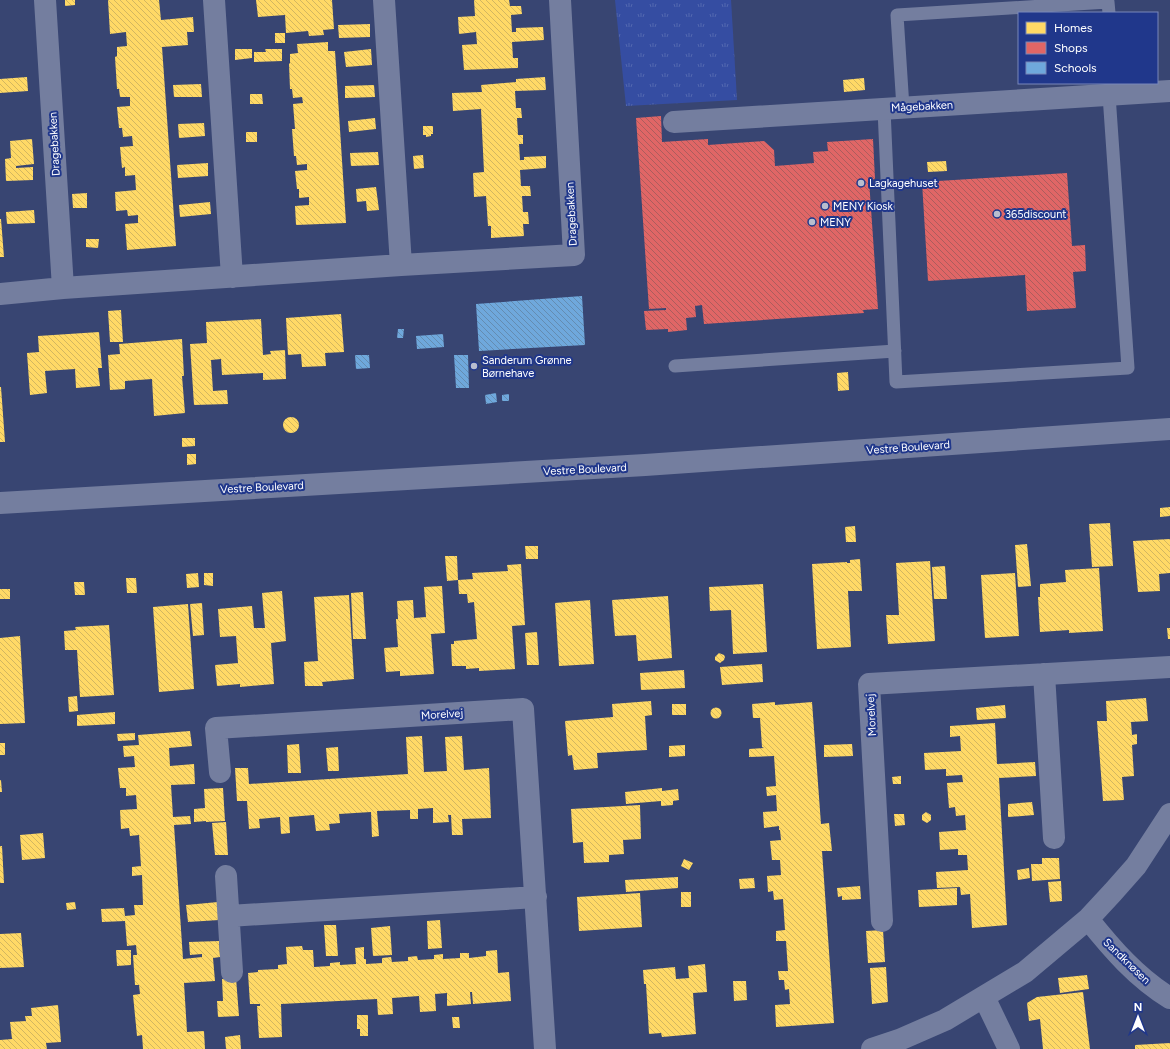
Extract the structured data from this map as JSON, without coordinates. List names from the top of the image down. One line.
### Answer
{"streets":{"street":["Mågebakken","Dragebakken","Vestre Boulevard","Morelvej","Sandknøsen"]},"places":["Lagkagehuset","MENY Kiosk","365discount","MENY","Sanderum Grønne Børnehave"],"legend":["Homes","Shops","Schools"],"north":"top"}
